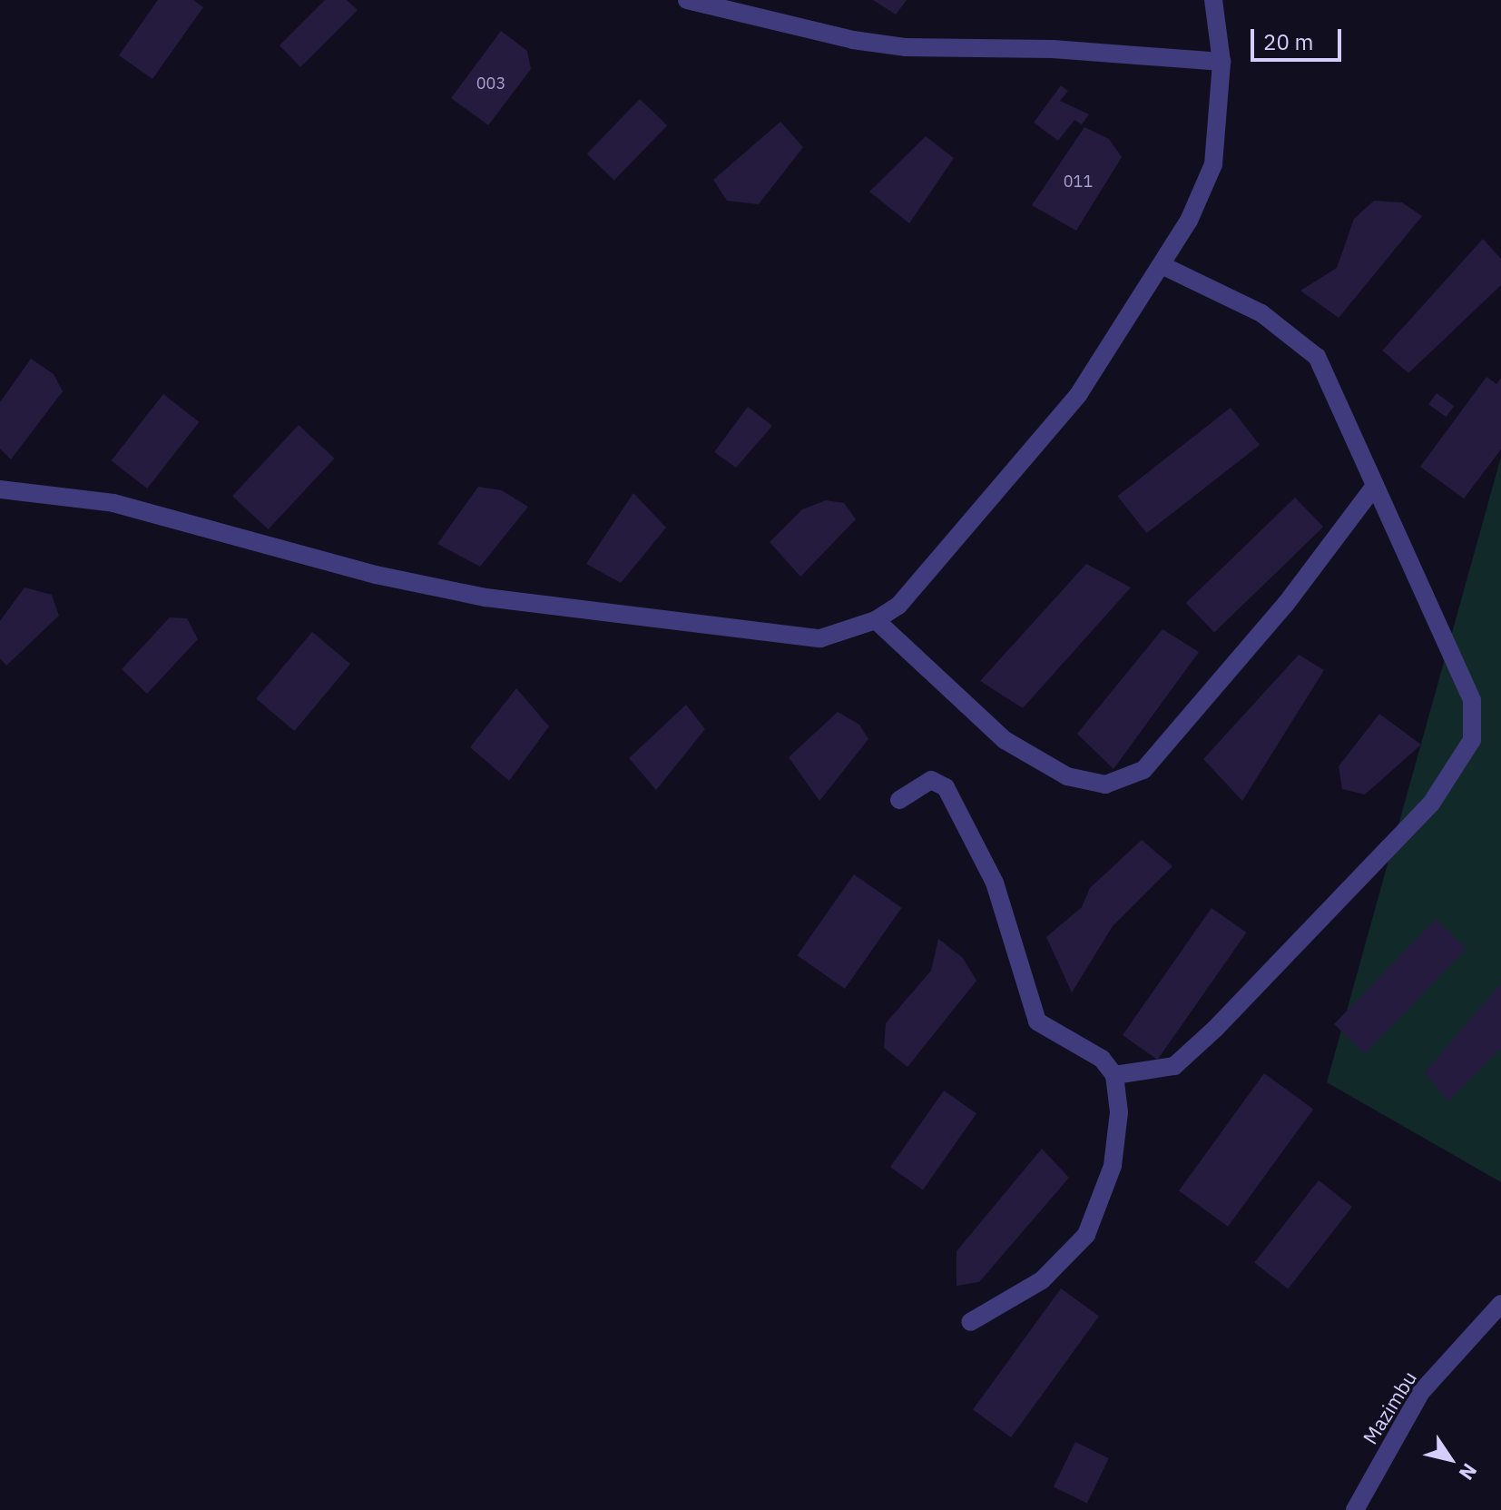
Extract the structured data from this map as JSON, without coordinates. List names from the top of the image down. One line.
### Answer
{"streets":{"street":["Mazimbu"]},"house_numbers":["003","011"],"scale_bar":"20 m","north":"bottom right"}
